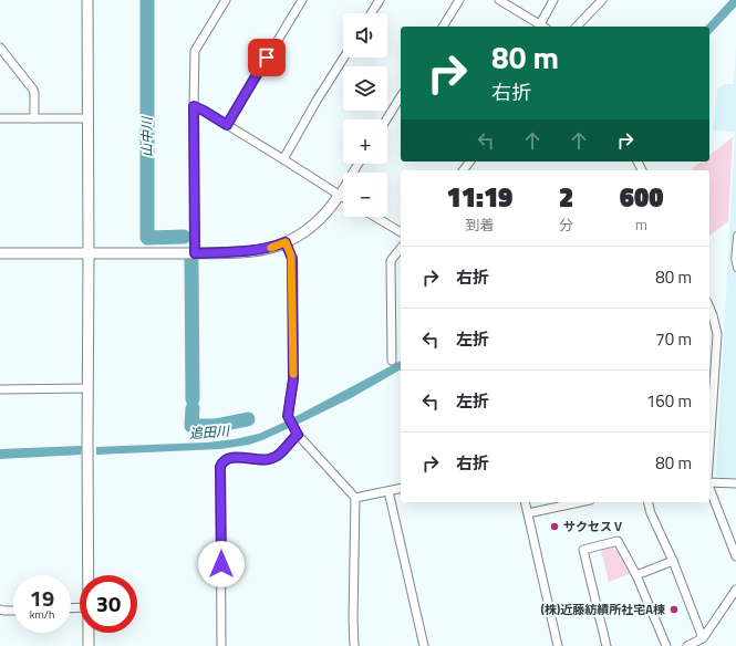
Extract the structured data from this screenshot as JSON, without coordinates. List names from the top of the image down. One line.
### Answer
{"water":["山中川","追田川"],"places":["サクセスⅤ","(株)近藤紡績所社宅A棟"],"page":{"map_buttons":["+","−"],"turn":["80 m","右折"],"eta":["11:19","到着","2","分","600","m"],"list":[{"name":"右折","value":"80 m"},{"name":"左折","value":"70 m"},{"name":"左折","value":"160 m"},{"name":"右折","value":"80 m"}],"speed":"19 km/h","limit":"30"}}
